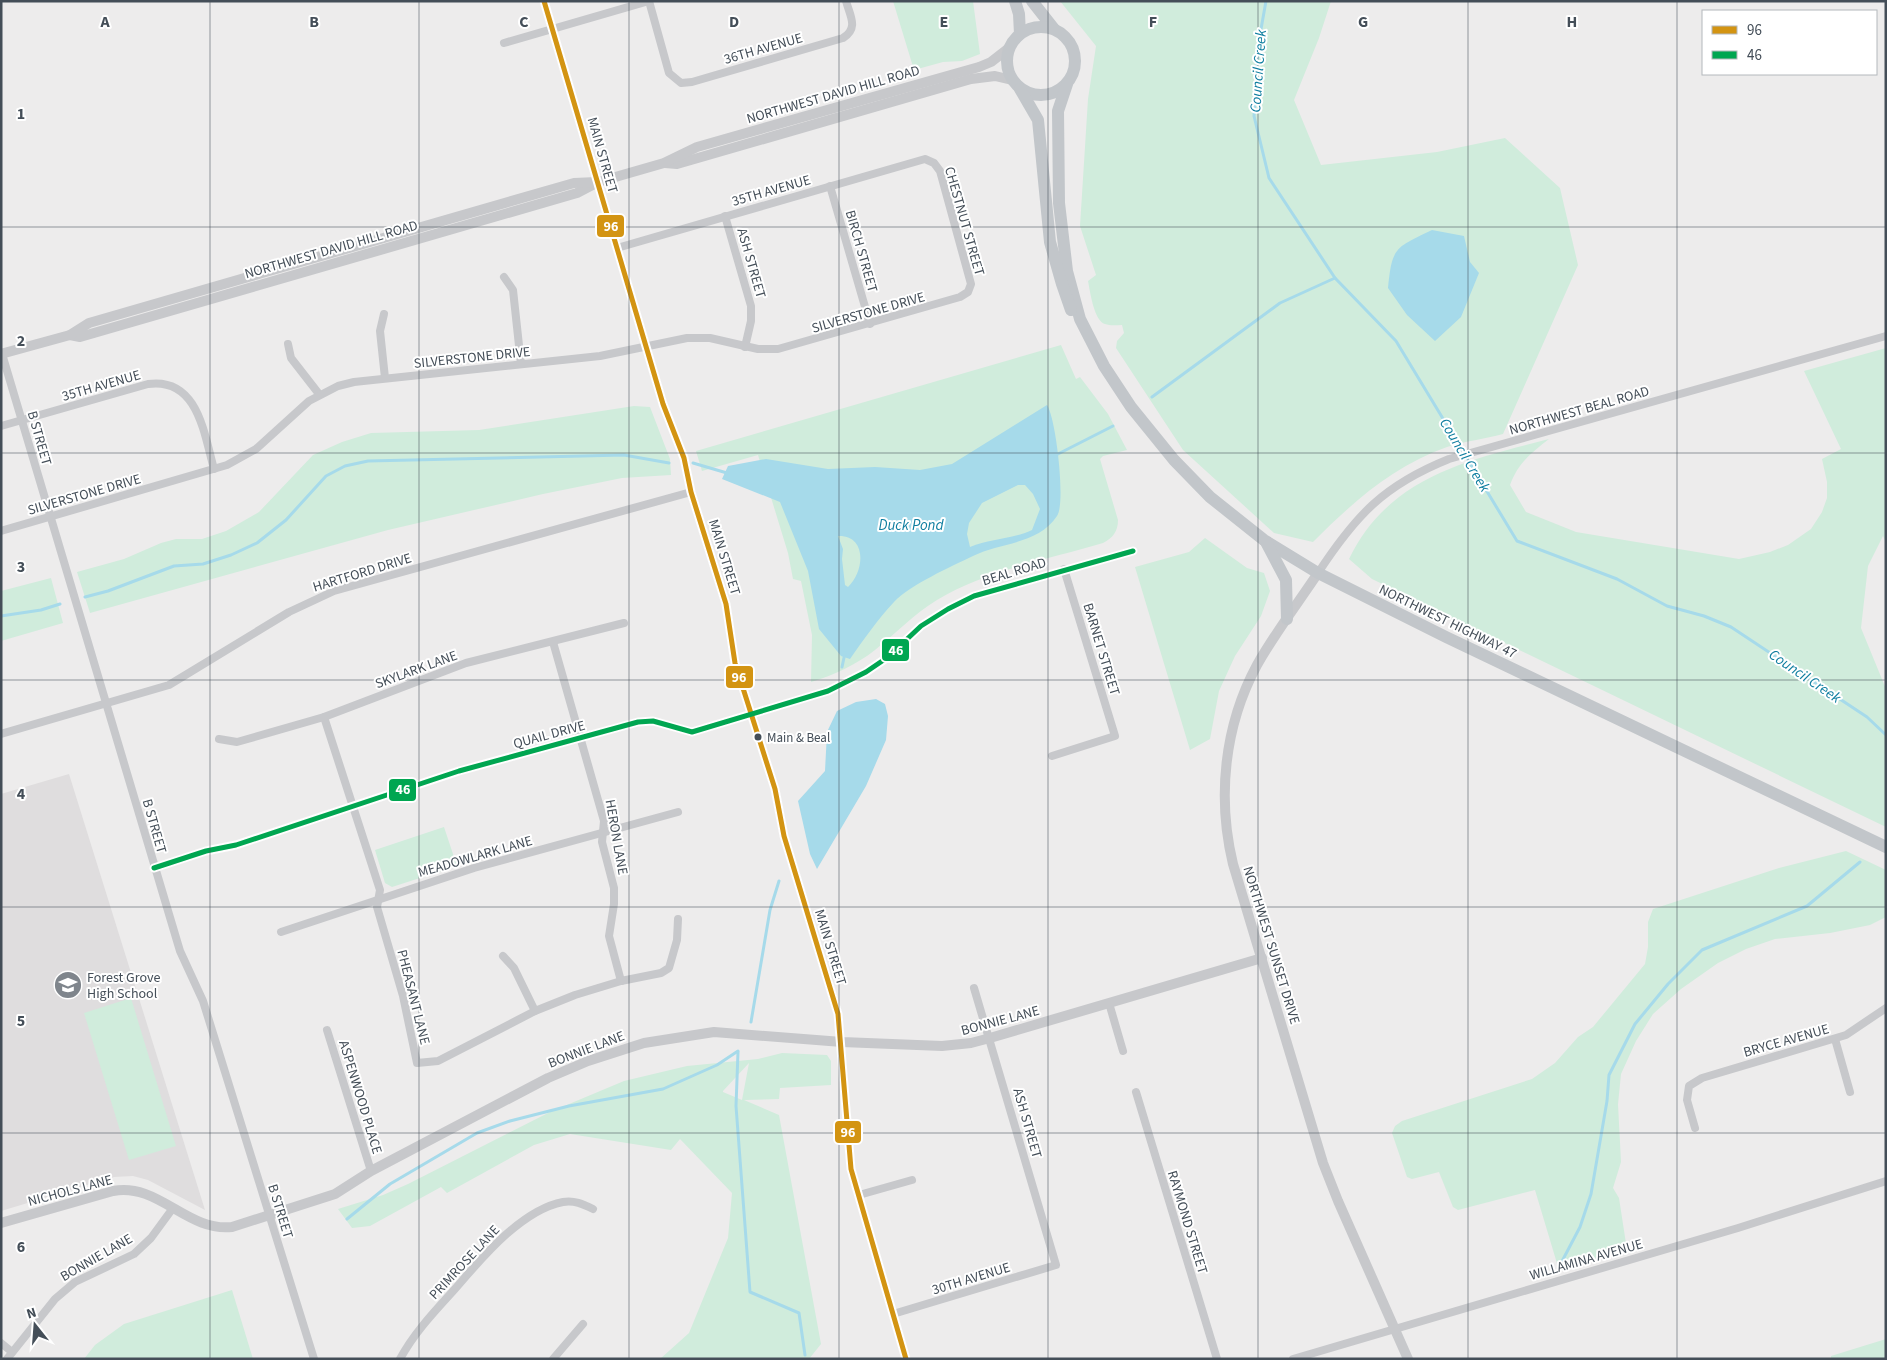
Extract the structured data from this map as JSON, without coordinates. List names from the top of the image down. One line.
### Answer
{"streets":{"main road":["NORTHWEST HIGHWAY 47"],"street":["36TH AVENUE","NORTHWEST DAVID HILL ROAD","MAIN STREET","35TH AVENUE","CHESTNUT STREET","BIRCH STREET","ASH STREET","SILVERSTONE DRIVE","NORTHWEST BEAL ROAD","B STREET","BEAL ROAD","HARTFORD DRIVE","BARNET STREET","SKYLARK LANE","QUAIL DRIVE","HERON LANE","MEADOWLARK LANE","NORTHWEST SUNSET DRIVE","PHEASANT LANE","BONNIE LANE","BRYCE AVENUE","ASPENWOOD PLACE","NICHOLS LANE","RAYMOND STREET","WILLAMINA AVENUE","PRIMROSE LANE","30TH AVENUE"]},"crossings":[["NORTHWEST DAVID HILL ROAD","MAIN STREET"],["NORTHWEST DAVID HILL ROAD","B STREET"],["NORTHWEST DAVID HILL ROAD","NORTHWEST HIGHWAY 47"],["MAIN STREET","35TH AVENUE"],["MAIN STREET","SILVERSTONE DRIVE"],["MAIN STREET","BEAL ROAD"],["MAIN STREET","HARTFORD DRIVE"],["MAIN STREET","QUAIL DRIVE"],["MAIN STREET","BONNIE LANE"],["MAIN STREET","30TH AVENUE"],["35TH AVENUE","CHESTNUT STREET"],["35TH AVENUE","BIRCH STREET"],["35TH AVENUE","ASH STREET"],["35TH AVENUE","SILVERSTONE DRIVE"],["35TH AVENUE","B STREET"],["CHESTNUT STREET","SILVERSTONE DRIVE"],["BIRCH STREET","SILVERSTONE DRIVE"],["ASH STREET","SILVERSTONE DRIVE"],["ASH STREET","BONNIE LANE"],["ASH STREET","30TH AVENUE"],["SILVERSTONE DRIVE","B STREET"],["NORTHWEST BEAL ROAD","NORTHWEST HIGHWAY 47"],["NORTHWEST BEAL ROAD","NORTHWEST SUNSET DRIVE"],["B STREET","HARTFORD DRIVE"],["B STREET","QUAIL DRIVE"],["B STREET","BONNIE LANE"],["BEAL ROAD","BARNET STREET"],["BEAL ROAD","QUAIL DRIVE"],["NORTHWEST HIGHWAY 47","NORTHWEST SUNSET DRIVE"],["SKYLARK LANE","HERON LANE"],["SKYLARK LANE","PHEASANT LANE"],["QUAIL DRIVE","HERON LANE"],["QUAIL DRIVE","PHEASANT LANE"],["HERON LANE","MEADOWLARK LANE"],["HERON LANE","PHEASANT LANE"],["MEADOWLARK LANE","PHEASANT LANE"],["NORTHWEST SUNSET DRIVE","BONNIE LANE"],["NORTHWEST SUNSET DRIVE","WILLAMINA AVENUE"],["BONNIE LANE","ASPENWOOD PLACE"],["BONNIE LANE","NICHOLS LANE"]],"water":["Council Creek","Duck Pond"],"places":{"other":["Main & Beal"],"school or university":["Forest Grove High School"]},"lines":["transit line 96","transit line 46"],"legend":["96","46"],"north":"top","grid":{"columns":["A","B","C","D","E","F","G","H"],"rows":["1","2","3","4","5","6"]}}
